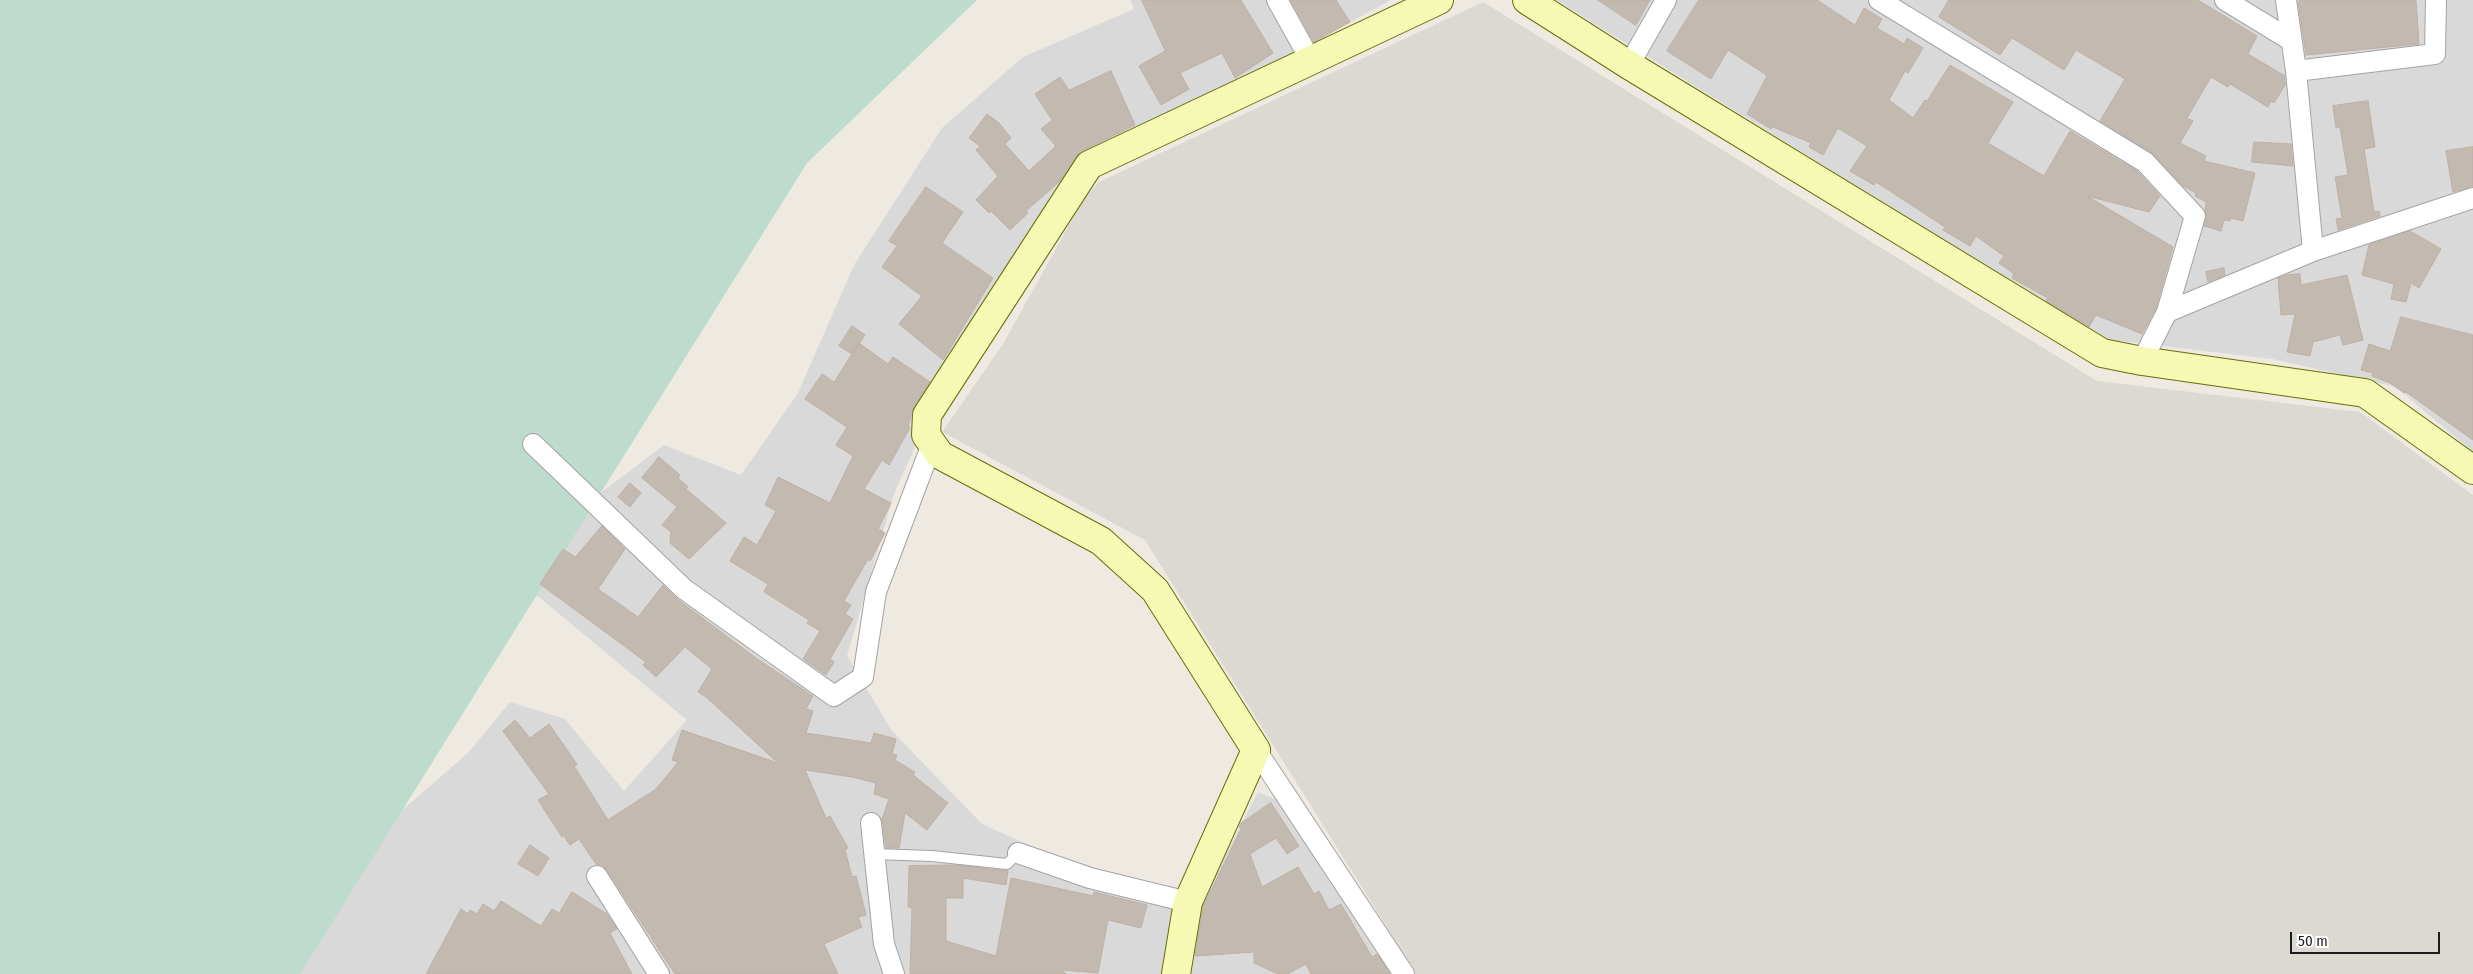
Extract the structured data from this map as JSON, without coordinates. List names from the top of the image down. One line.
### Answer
{"scale_bar":"50 m"}
